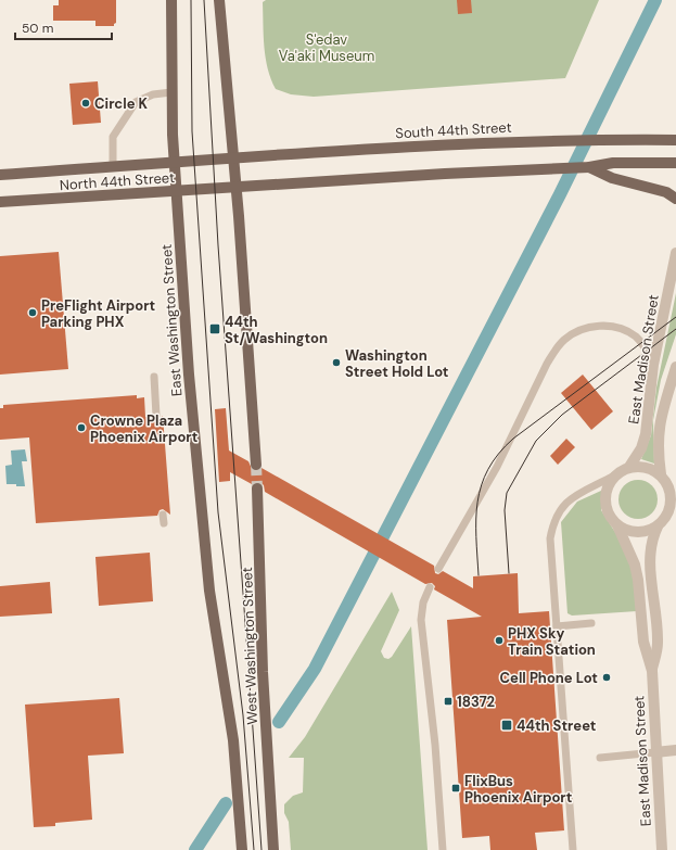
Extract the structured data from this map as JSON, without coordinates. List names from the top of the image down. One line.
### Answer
{"streets":{"main road":["South 44th Street","North 44th Street","East Washington Street","West Washington Street"],"street":["East Madison Street"]},"crossings":[["South 44th Street","North 44th Street"],["North 44th Street","East Washington Street"],["East Washington Street","West Washington Street"]],"parks":["S'edav Va'aki Museum"],"places":{"other":["Circle K","PreFlight Airport Parking PHX","Washington Street Hold Lot","Crowne Plaza Phoenix Airport","PHX Sky Train Station","Cell Phone Lot"],"transit":["44th St/Washington","18372","44th Street","FlixBus Phoenix Airport"]},"scale_bar":"50 m"}
